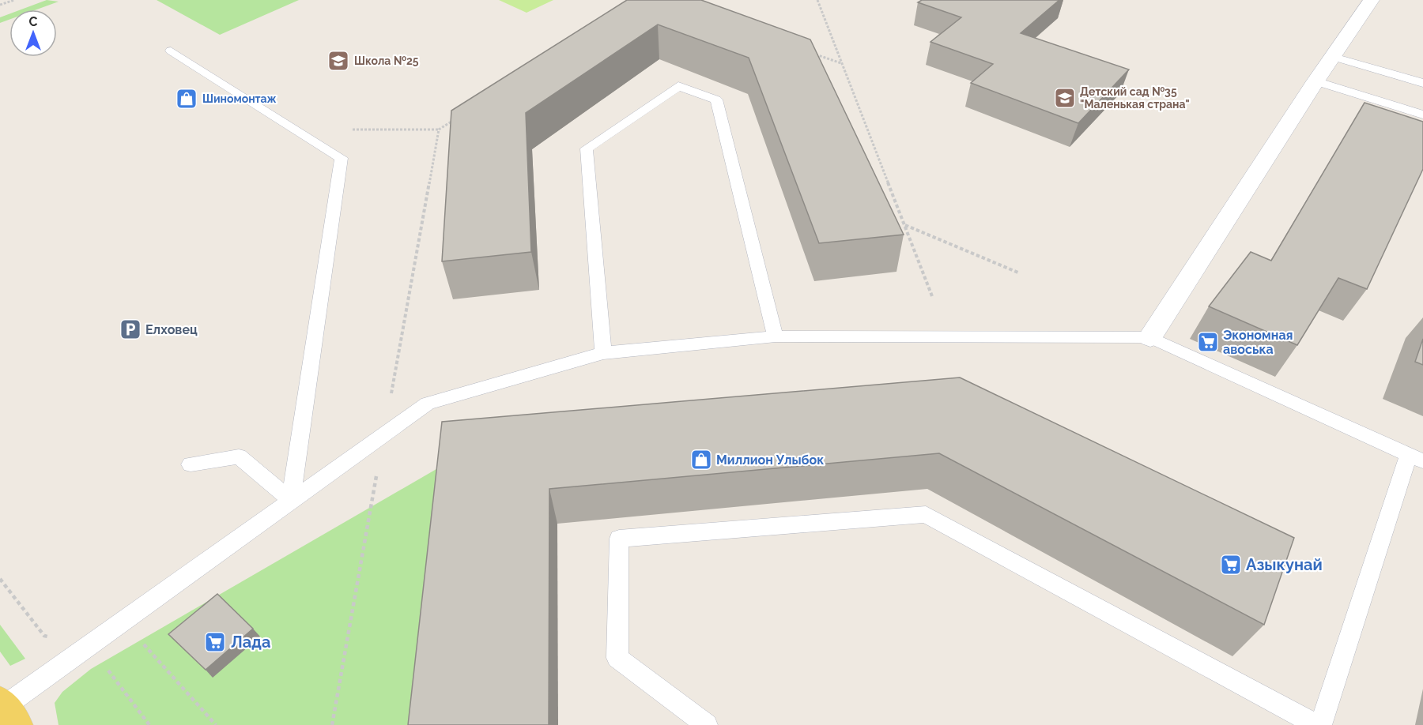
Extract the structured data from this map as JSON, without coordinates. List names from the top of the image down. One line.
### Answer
{"places":{"school or university":["Школа №25","Детский сад №35 \"Маленькая страна\""],"shop":["Шиномонтаж","Миллион Улыбок"],"parking":["Елховец"],"supermarket":["Экономная авоська","Азыкунай","Лада"]},"north":"top"}
